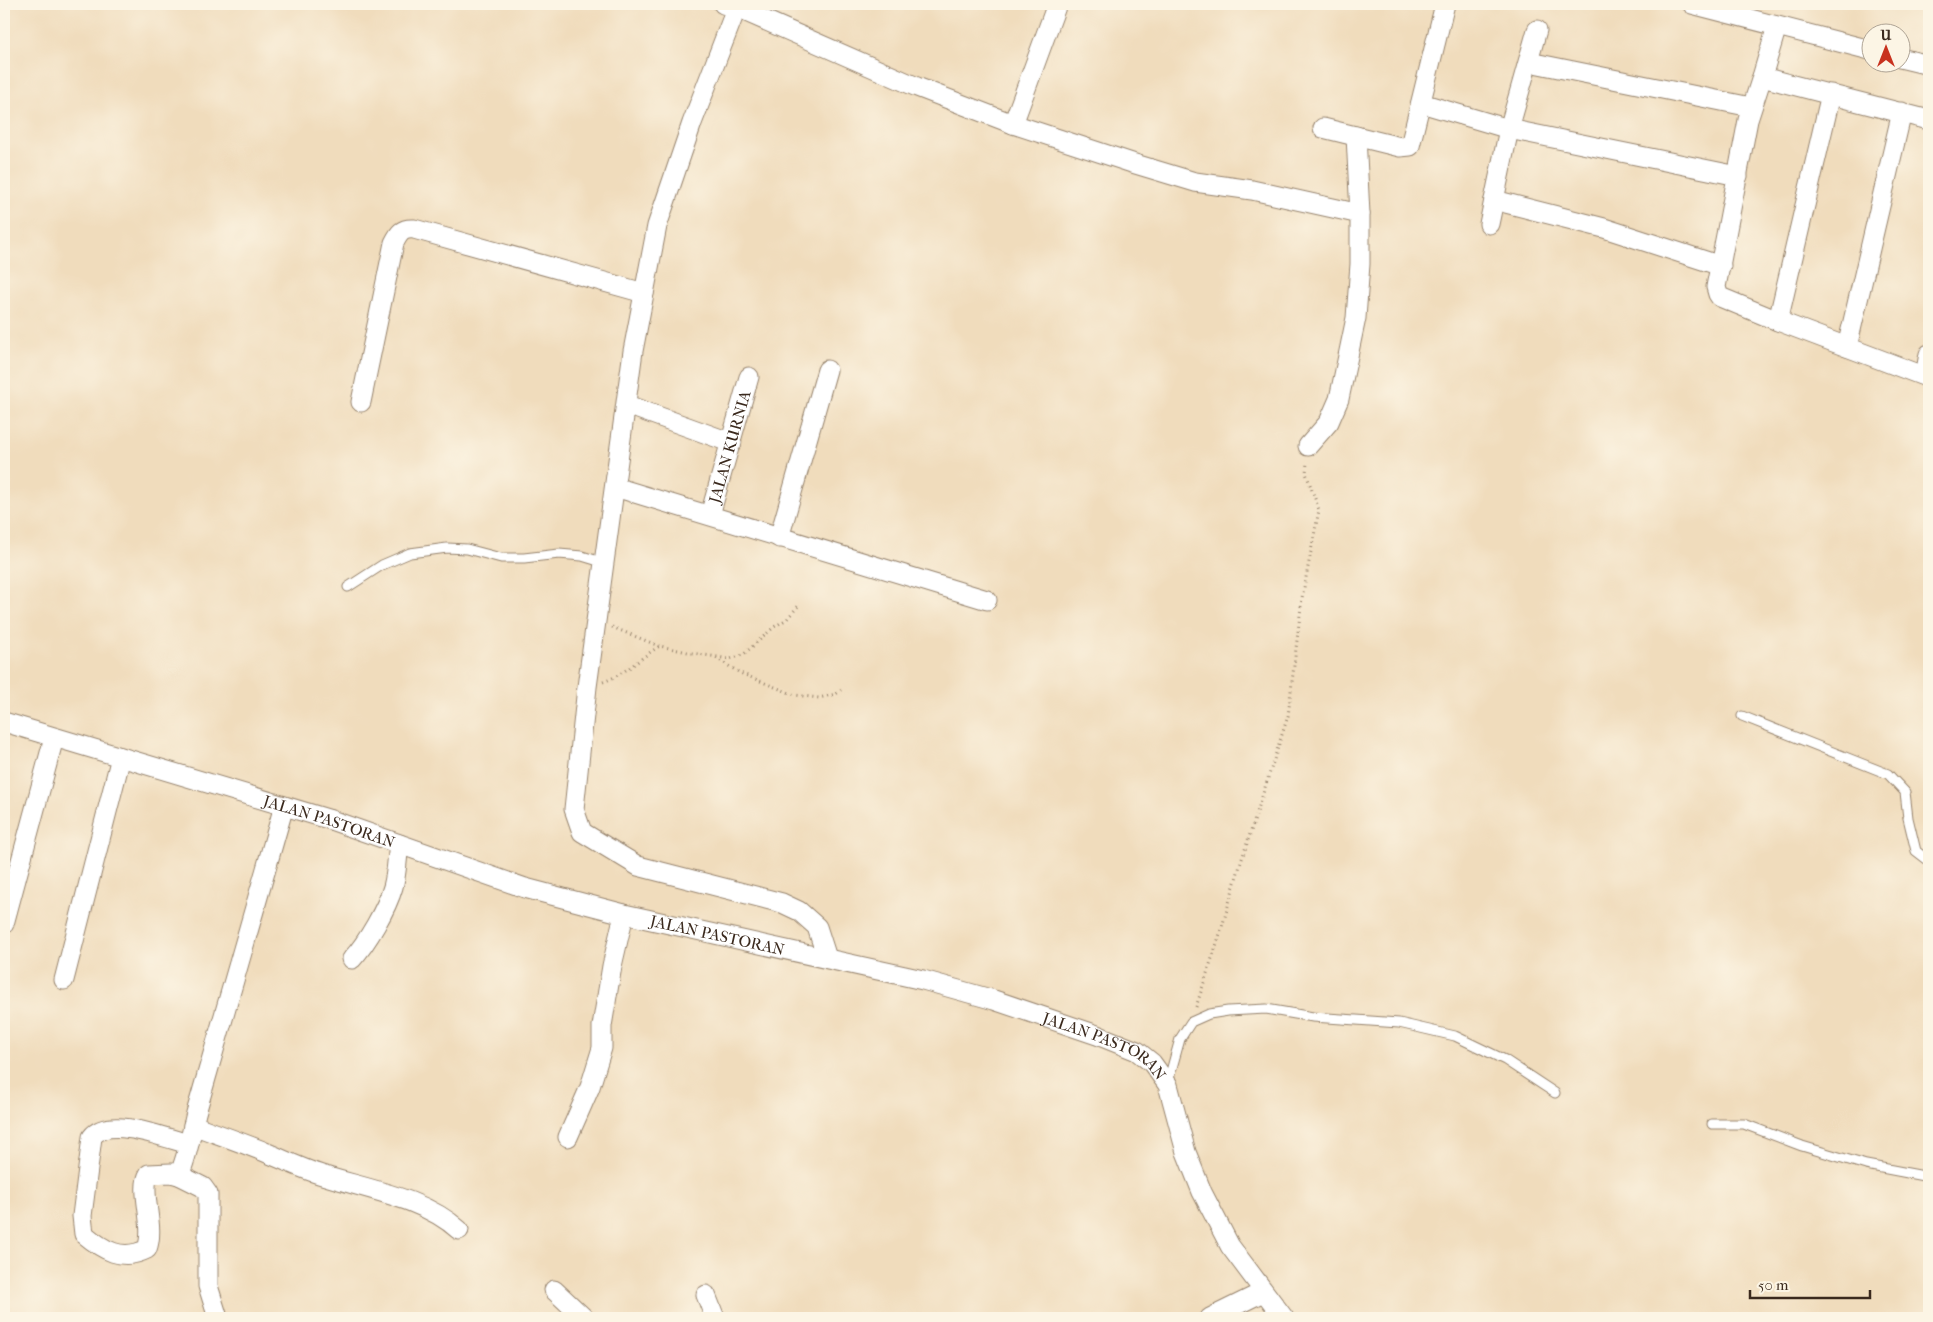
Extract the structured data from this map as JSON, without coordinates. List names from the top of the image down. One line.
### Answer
{"streets":{"street":["JALAN KURNIA","JALAN PASTORAN"]},"scale_bar":"50 m","north":"top"}
